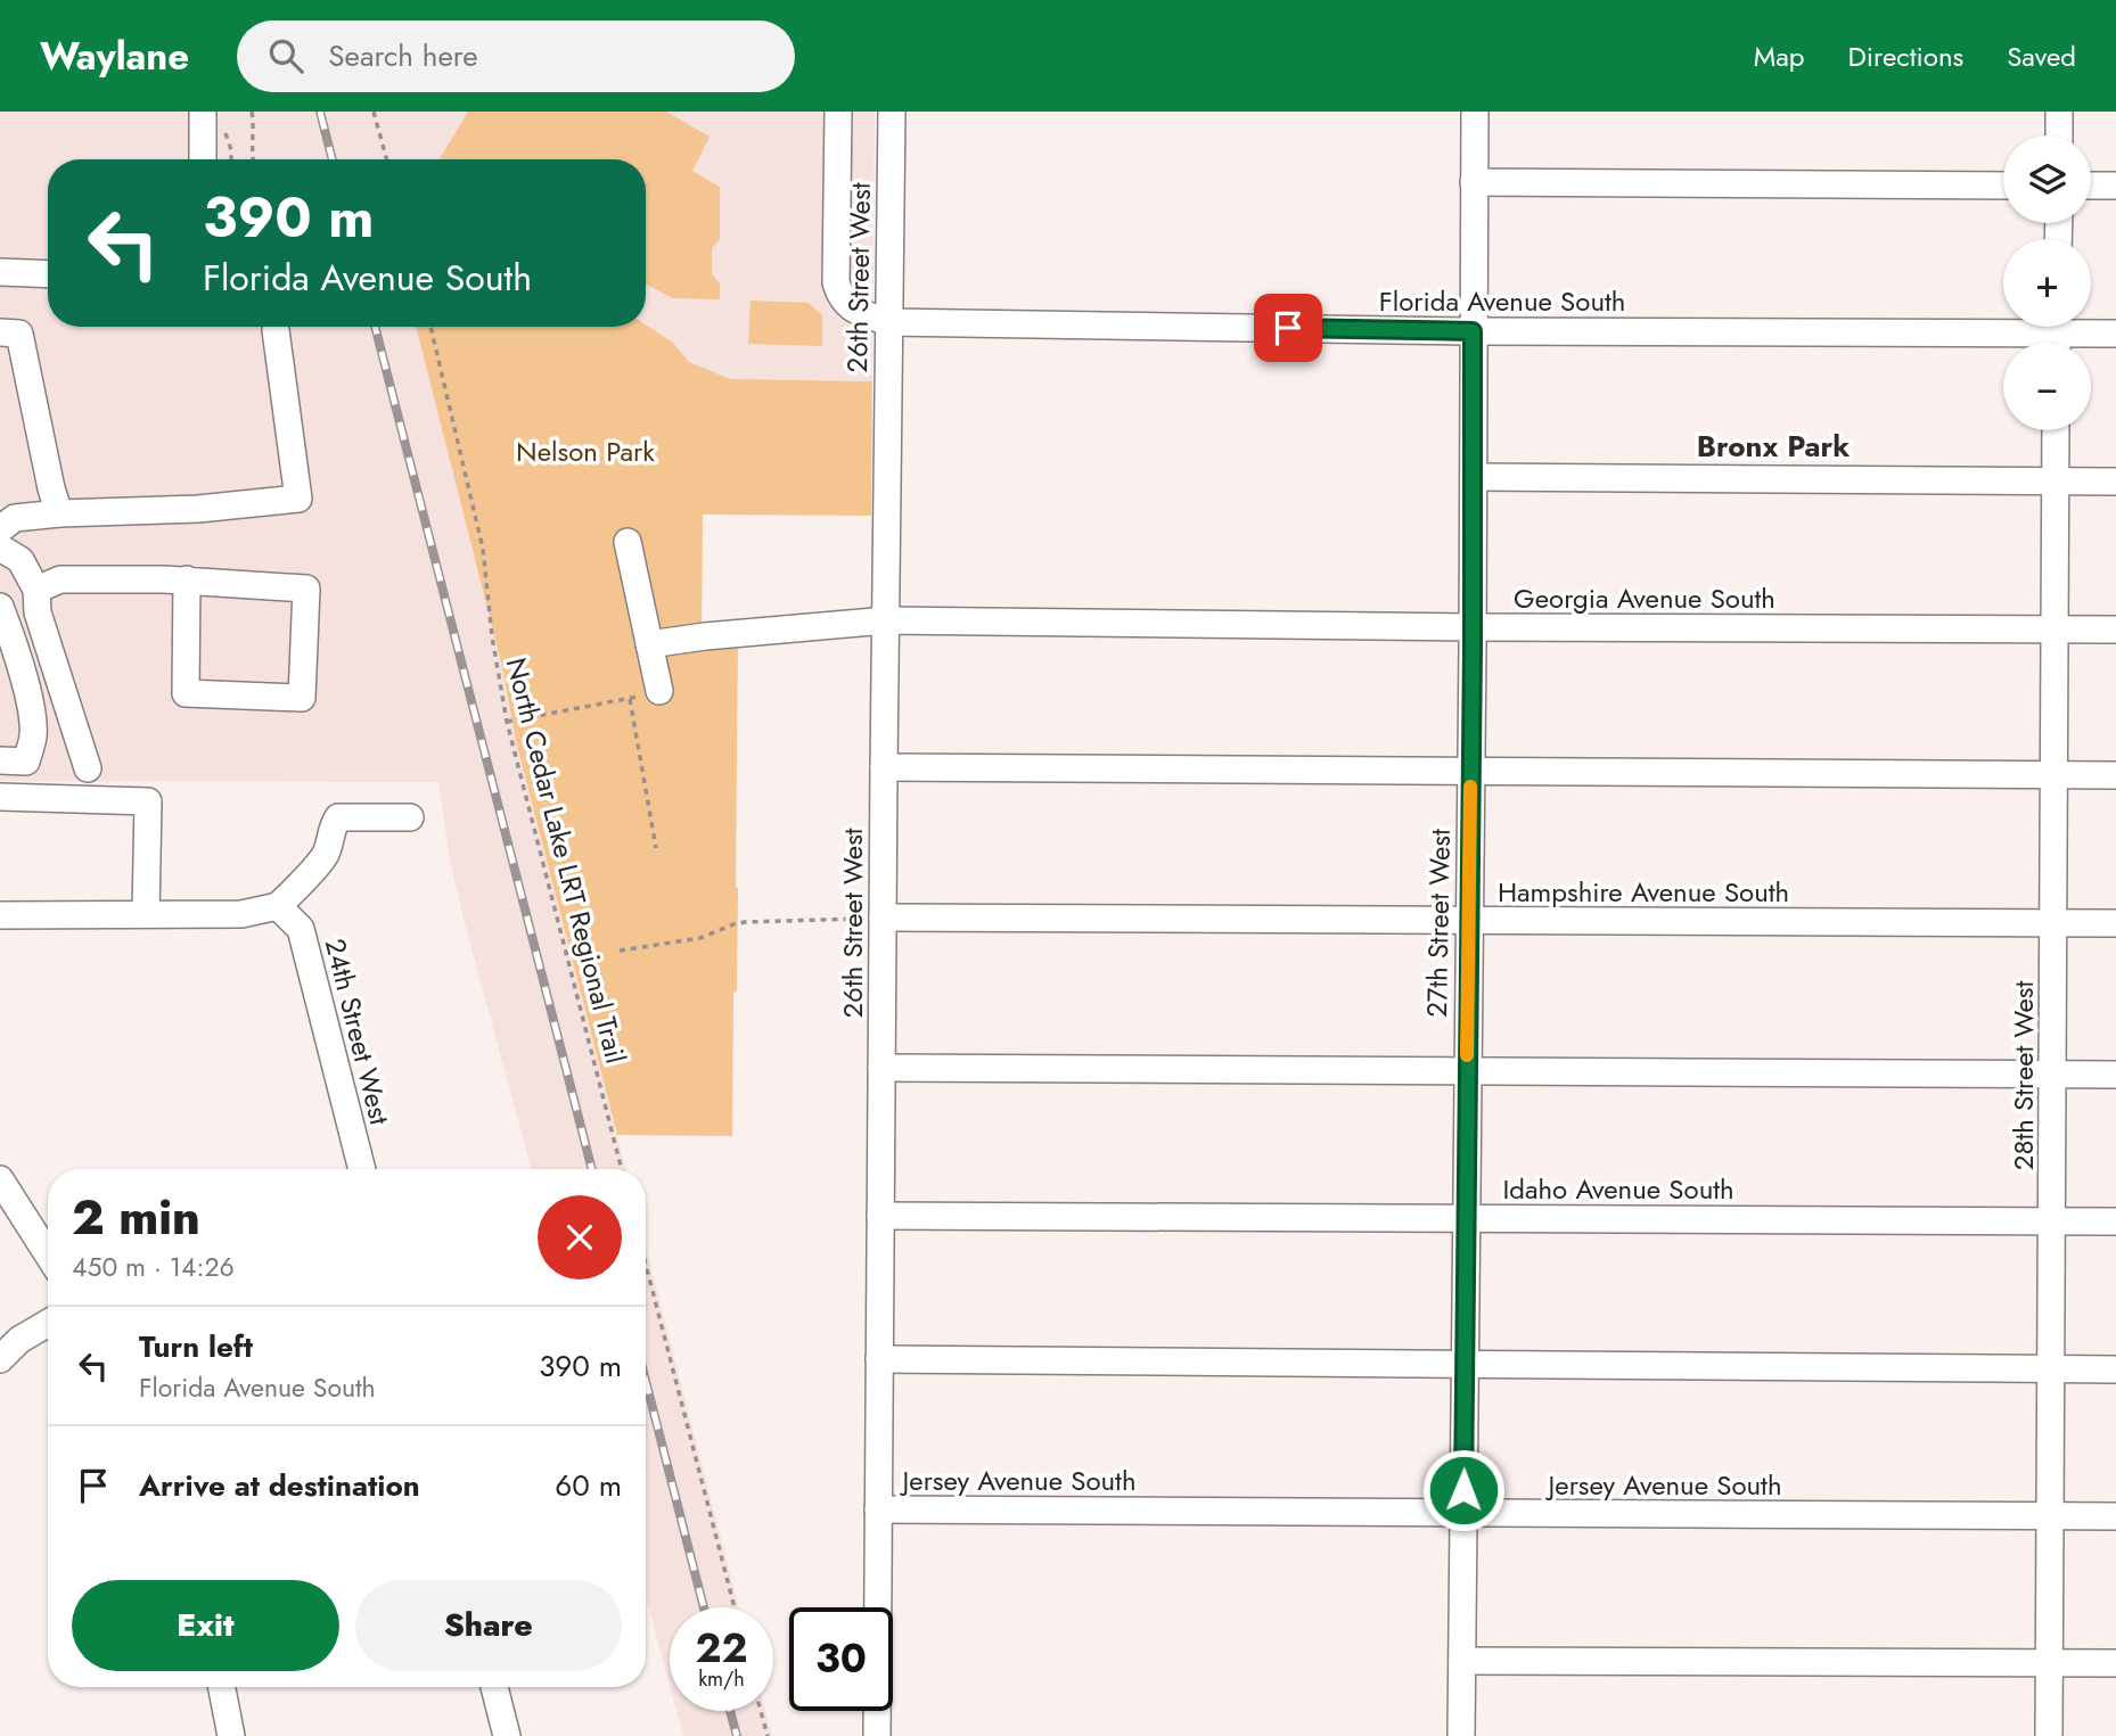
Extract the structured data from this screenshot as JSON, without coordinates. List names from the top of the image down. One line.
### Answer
{"streets":{"street":["26th Street West","Florida Avenue South","Georgia Avenue South","Hampshire Avenue South","27th Street West","24th Street West","28th Street West","Idaho Avenue South","Jersey Avenue South"],"path":["North Cedar Lake LRT Regional Trail"]},"crossings":[["26th Street West","Florida Avenue South"],["26th Street West","Georgia Avenue South"],["26th Street West","Hampshire Avenue South"],["26th Street West","Idaho Avenue South"],["26th Street West","Jersey Avenue South"],["Florida Avenue South","27th Street West"],["Georgia Avenue South","27th Street West"],["Georgia Avenue South","28th Street West"],["Hampshire Avenue South","27th Street West"],["Hampshire Avenue South","28th Street West"],["27th Street West","Idaho Avenue South"],["27th Street West","Jersey Avenue South"],["28th Street West","Idaho Avenue South"],["28th Street West","Jersey Avenue South"]],"districts":["Bronx Park"],"parks":["Nelson Park"],"page":{"header":"Waylane","search":"Search here","nav":["Map","Directions","Saved"],"map_buttons":["+","−"],"turn":["390 m","Florida Avenue South"],"heading":["2 min","450 m · 14:26"],"list":[{"name":"Turn left","note":"Florida Avenue South","value":"390 m"},{"name":"Arrive at destination","value":"60 m"}],"buttons":["Exit","Share"],"speed":"22 km/h","limit":"30"}}
